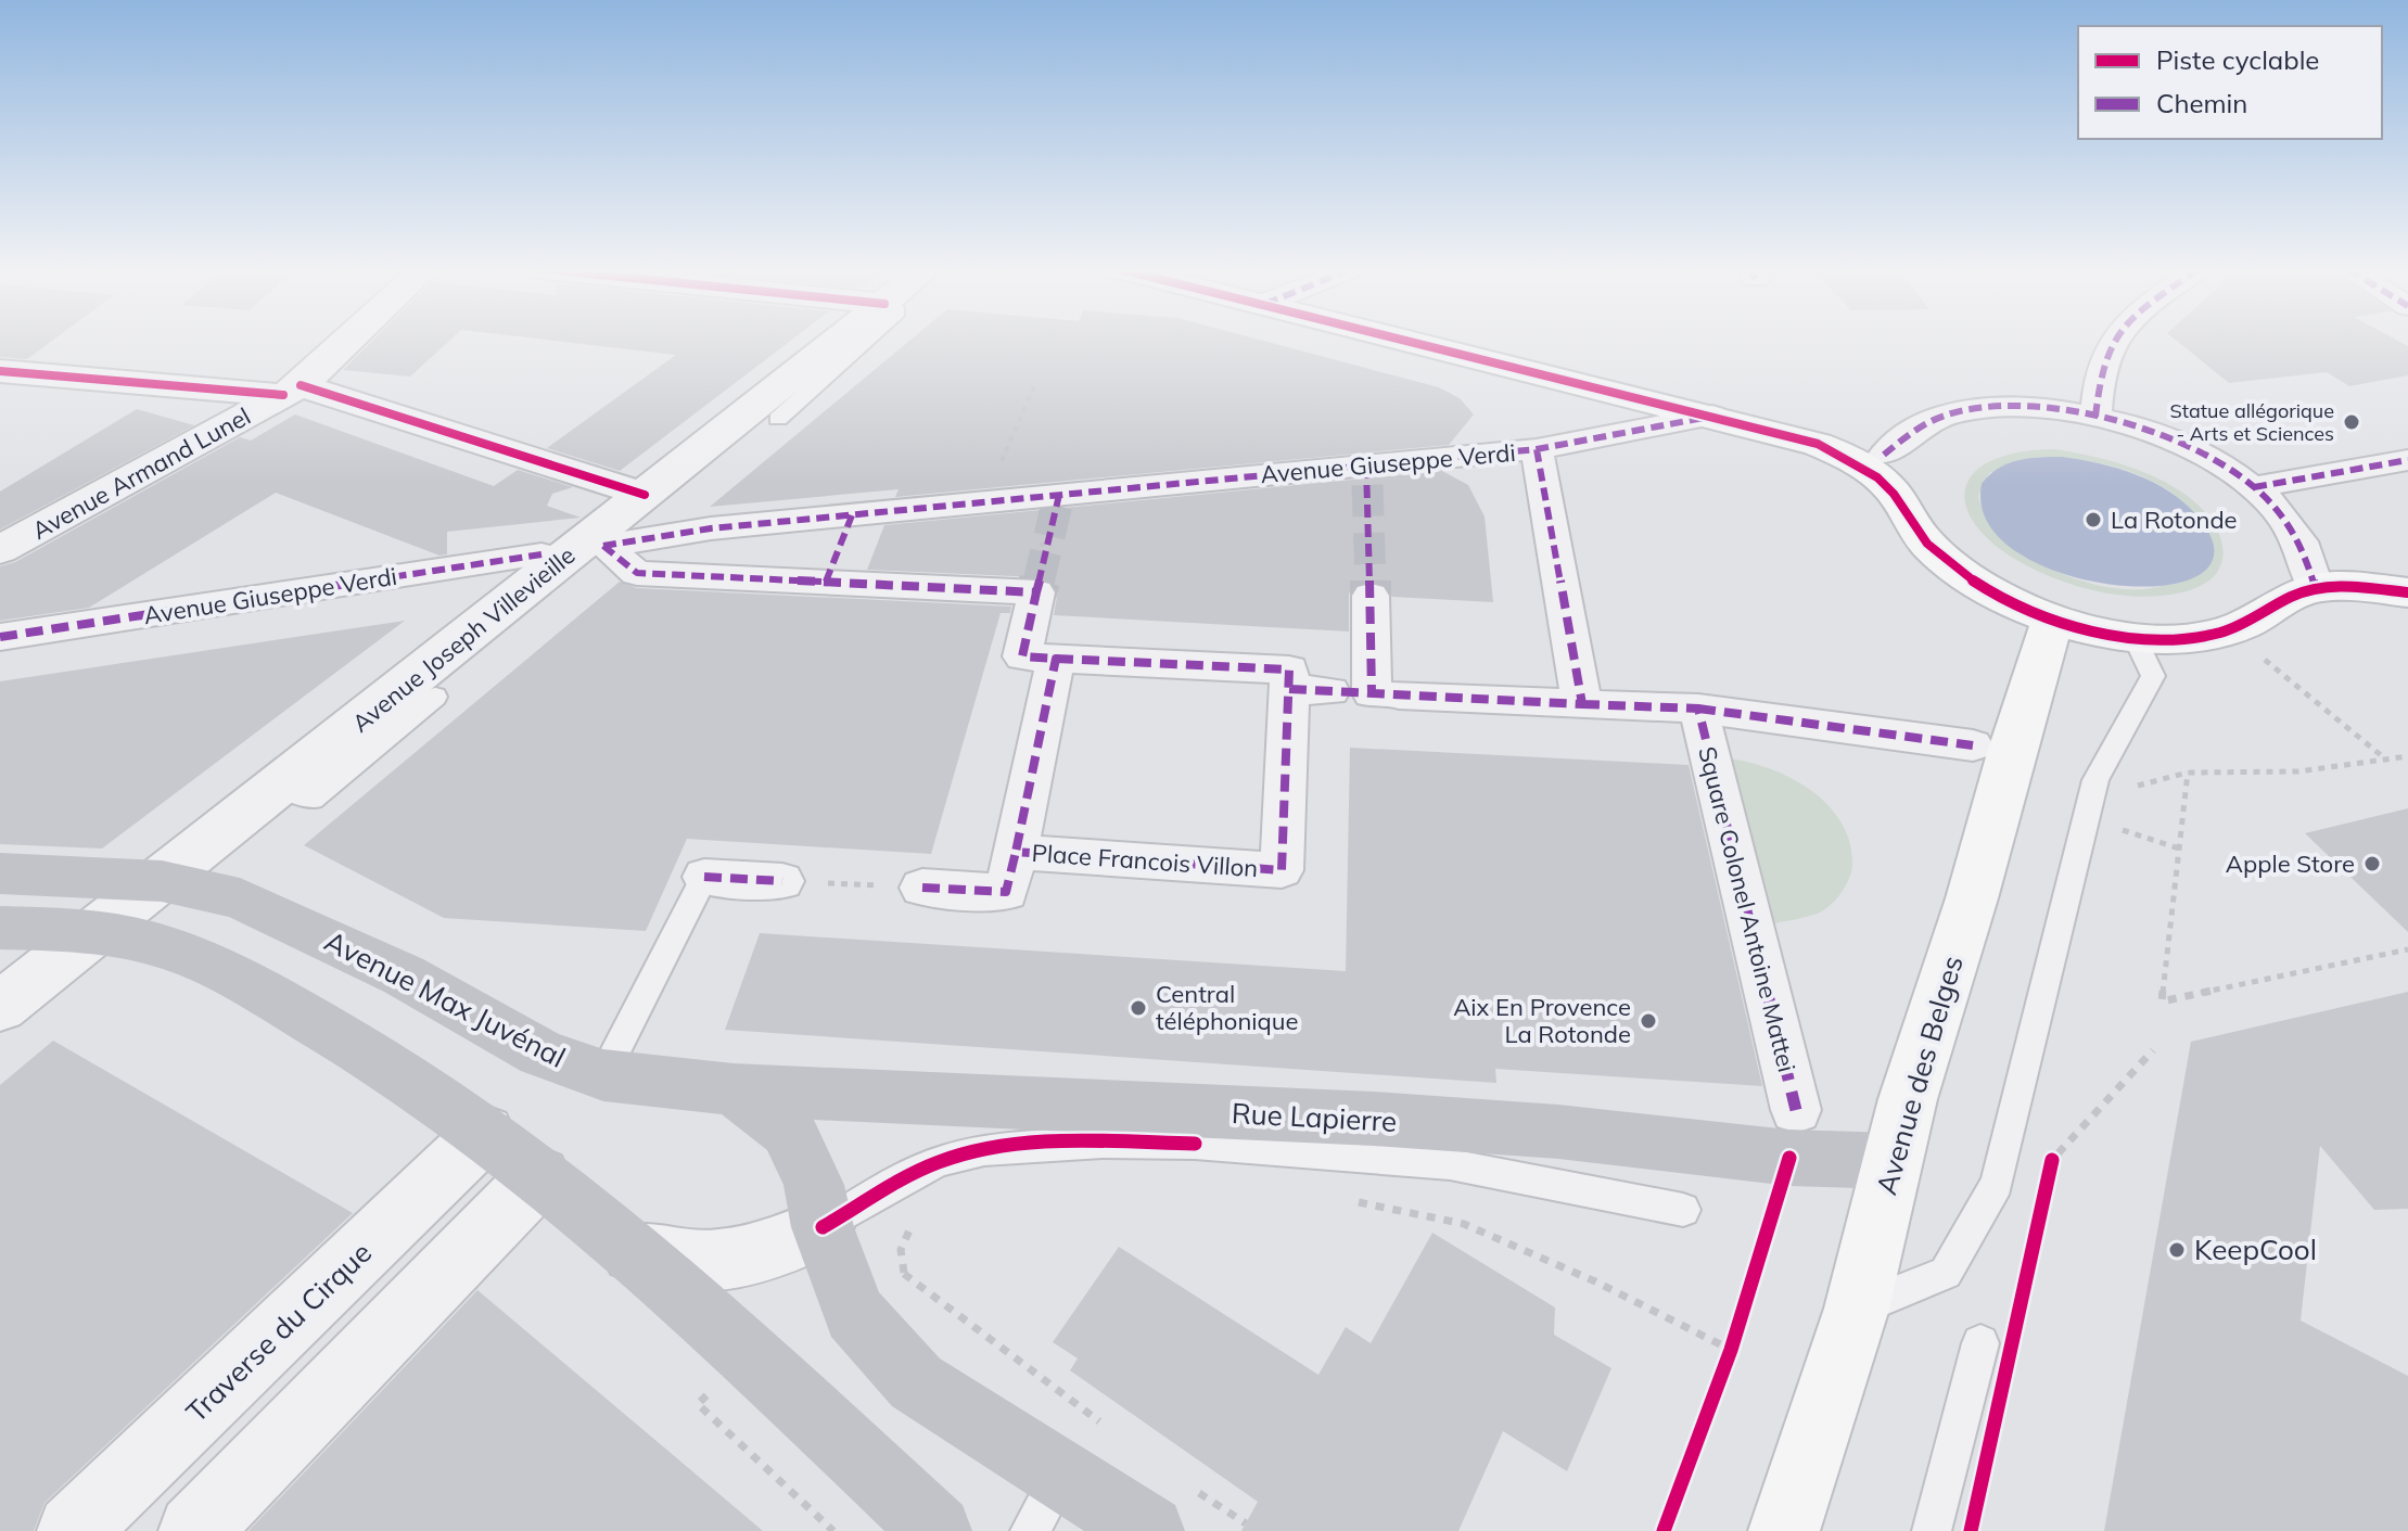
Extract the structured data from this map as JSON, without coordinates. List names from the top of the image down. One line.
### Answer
{"streets":{"main road":["Avenue Max Juvénal","Avenue des Belges","Rue Lapierre"],"street":["Avenue Giuseppe Verdi","Avenue Armand Lunel","Avenue Joseph Villevieille","Place Francois Villon","Square Colonel Antoine Mattei","Traverse du Cirque"]},"crossings":[["Avenue Giuseppe Verdi","Place Francois Villon"],["Avenue Giuseppe Verdi","Square Colonel Antoine Mattei"],["Avenue Joseph Villevieille","Avenue Max Juvénal"],["Avenue Max Juvénal","Rue Lapierre"],["Avenue des Belges","Rue Lapierre"]],"places":["Statue allégorique - Arts et Sciences","La Rotonde","Apple Store","Central téléphonique","Aix En Provence La Rotonde","KeepCool"],"legend":["Piste cyclable","Chemin"]}
